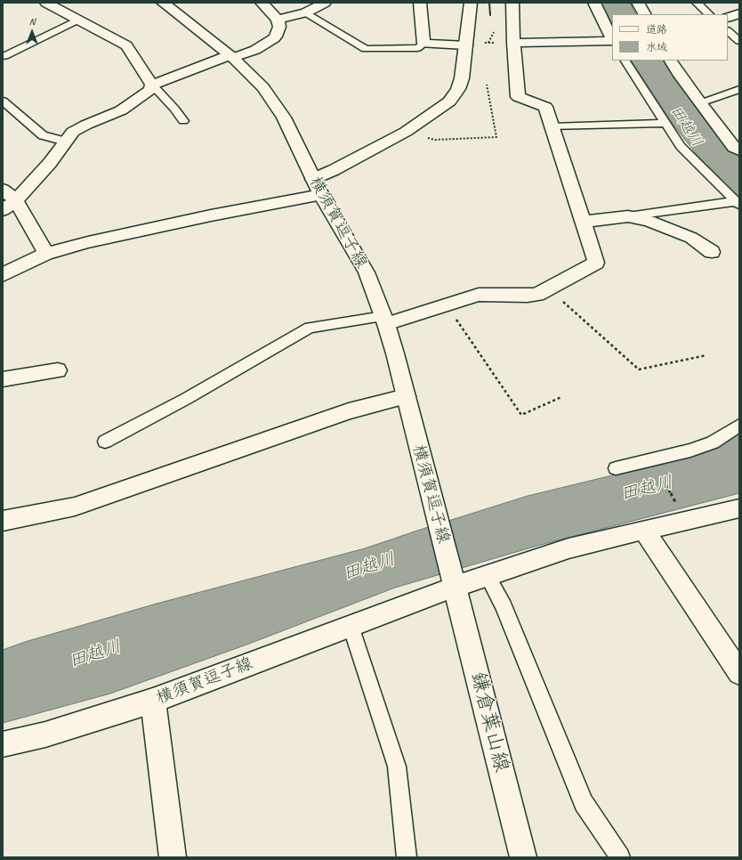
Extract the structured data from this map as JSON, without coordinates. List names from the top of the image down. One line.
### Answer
{"streets":{"street":["横須賀逗子線","鎌倉葉山線"]},"crossings":[["横須賀逗子線","鎌倉葉山線"]],"water":["田越川"],"legend":["道路","水域"],"north":"top"}
